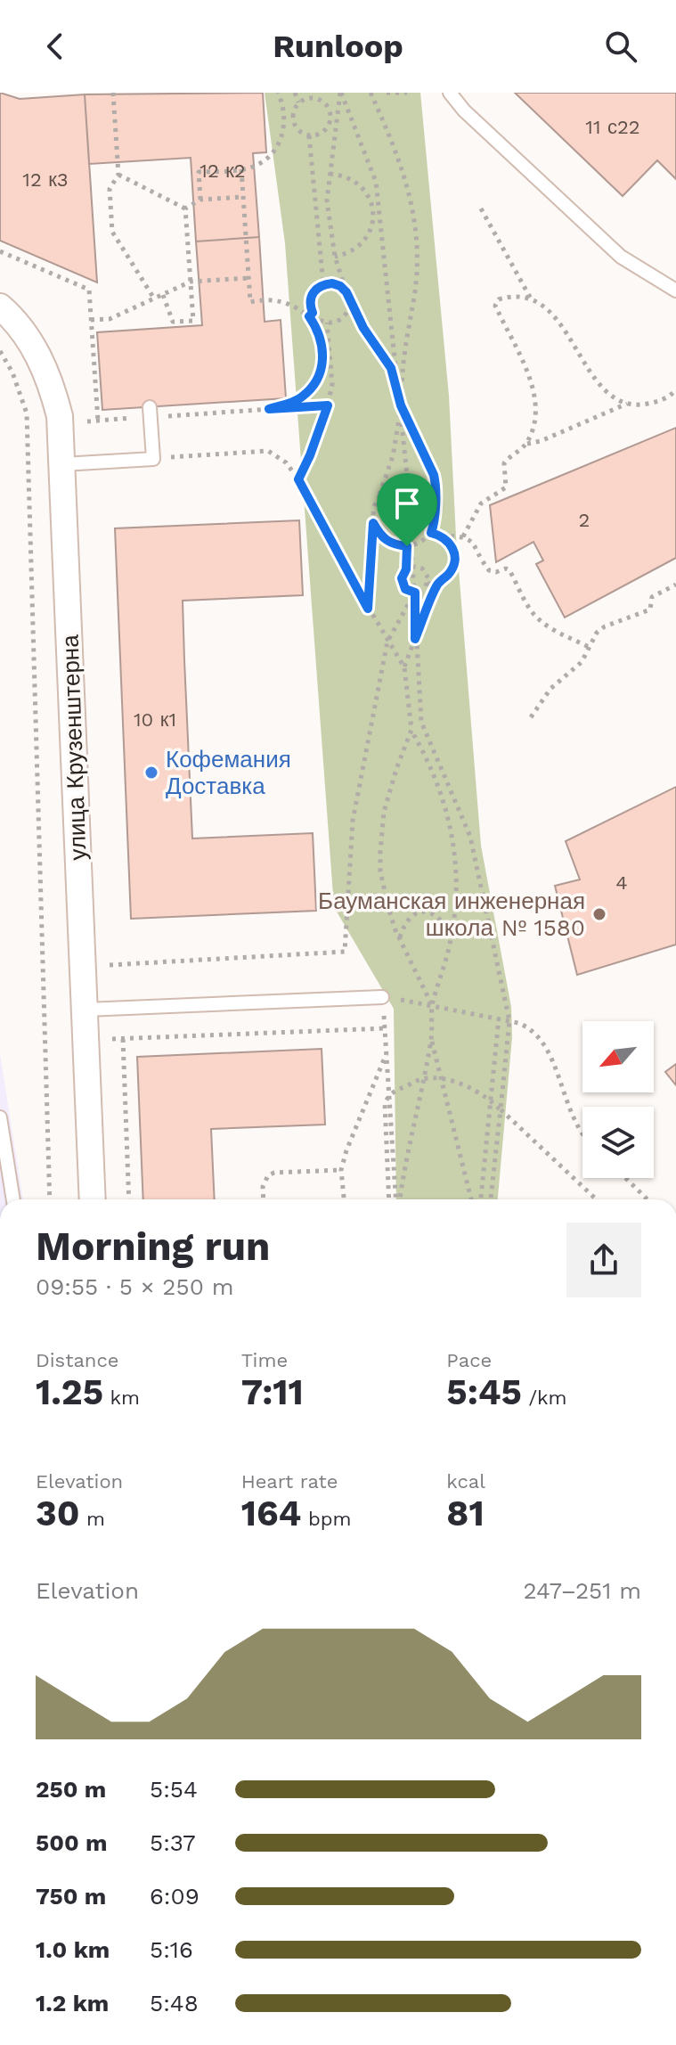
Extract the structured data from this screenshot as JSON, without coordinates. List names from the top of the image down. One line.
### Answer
{"streets":{"street":["улица Крузенштерна"]},"places":["Кофемания Доставка","Бауманская инженерная школа № 1580"],"house_numbers":["11 с22","12 к2","12 к3","2","10 к1","4"],"north":"bottom left","page":{"header":"Runloop","heading":["Morning run","09:55 · 5 × 250 m"],"stats":[["Distance","1.25 km"],["Time","7:11"],["Pace","5:45 /km"],["Elevation","30 m"],["Heart rate","164 bpm"],["kcal","81"]],"chart":["Elevation","247–251 m"],"list":[{"name":"250 m","note":"5:54"},{"name":"500 m","note":"5:37"},{"name":"750 m","note":"6:09"},{"name":"1.0 km","note":"5:16"},{"name":"1.2 km","note":"5:48"}]}}
